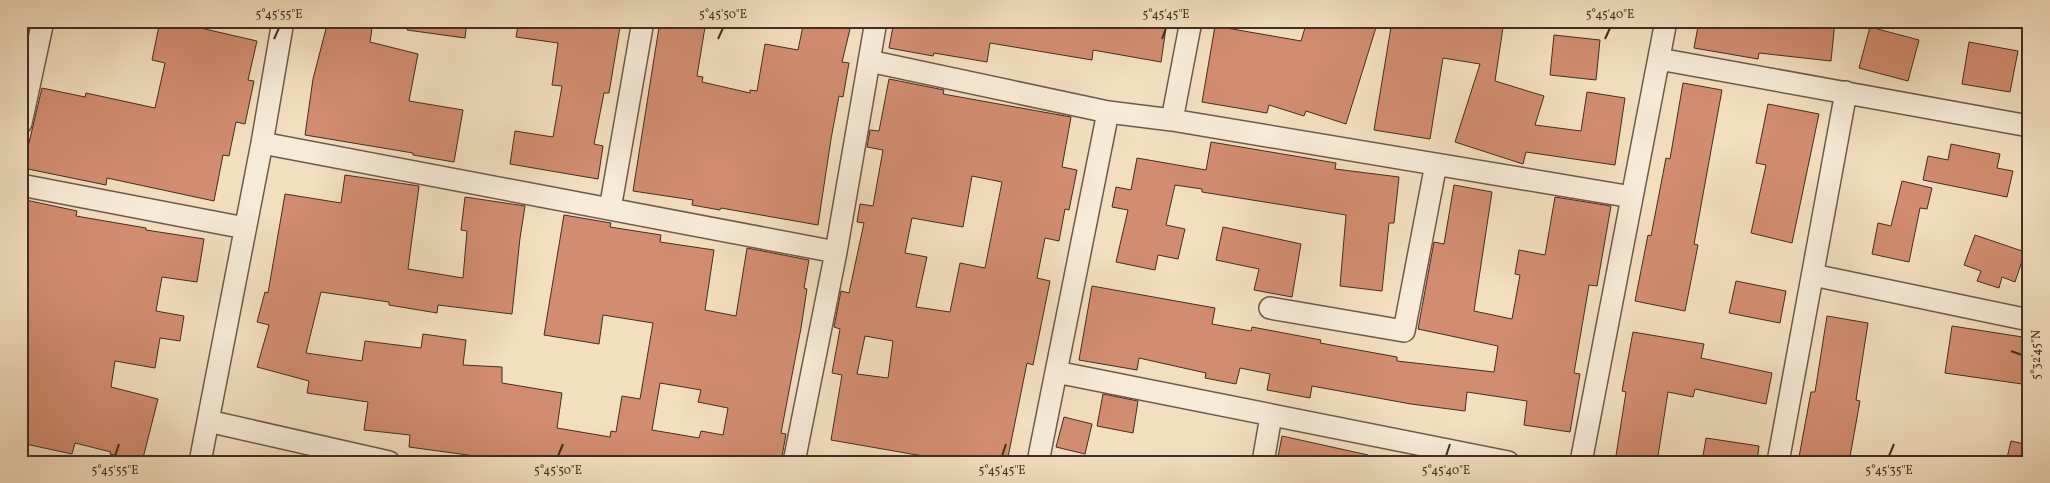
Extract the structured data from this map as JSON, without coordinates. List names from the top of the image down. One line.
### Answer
{"coordinates":["5°45'55\"E","5°45'50\"E","5°45'45\"E","5°45'40\"E","5°32'45\"N","5°45'35\"E"]}
